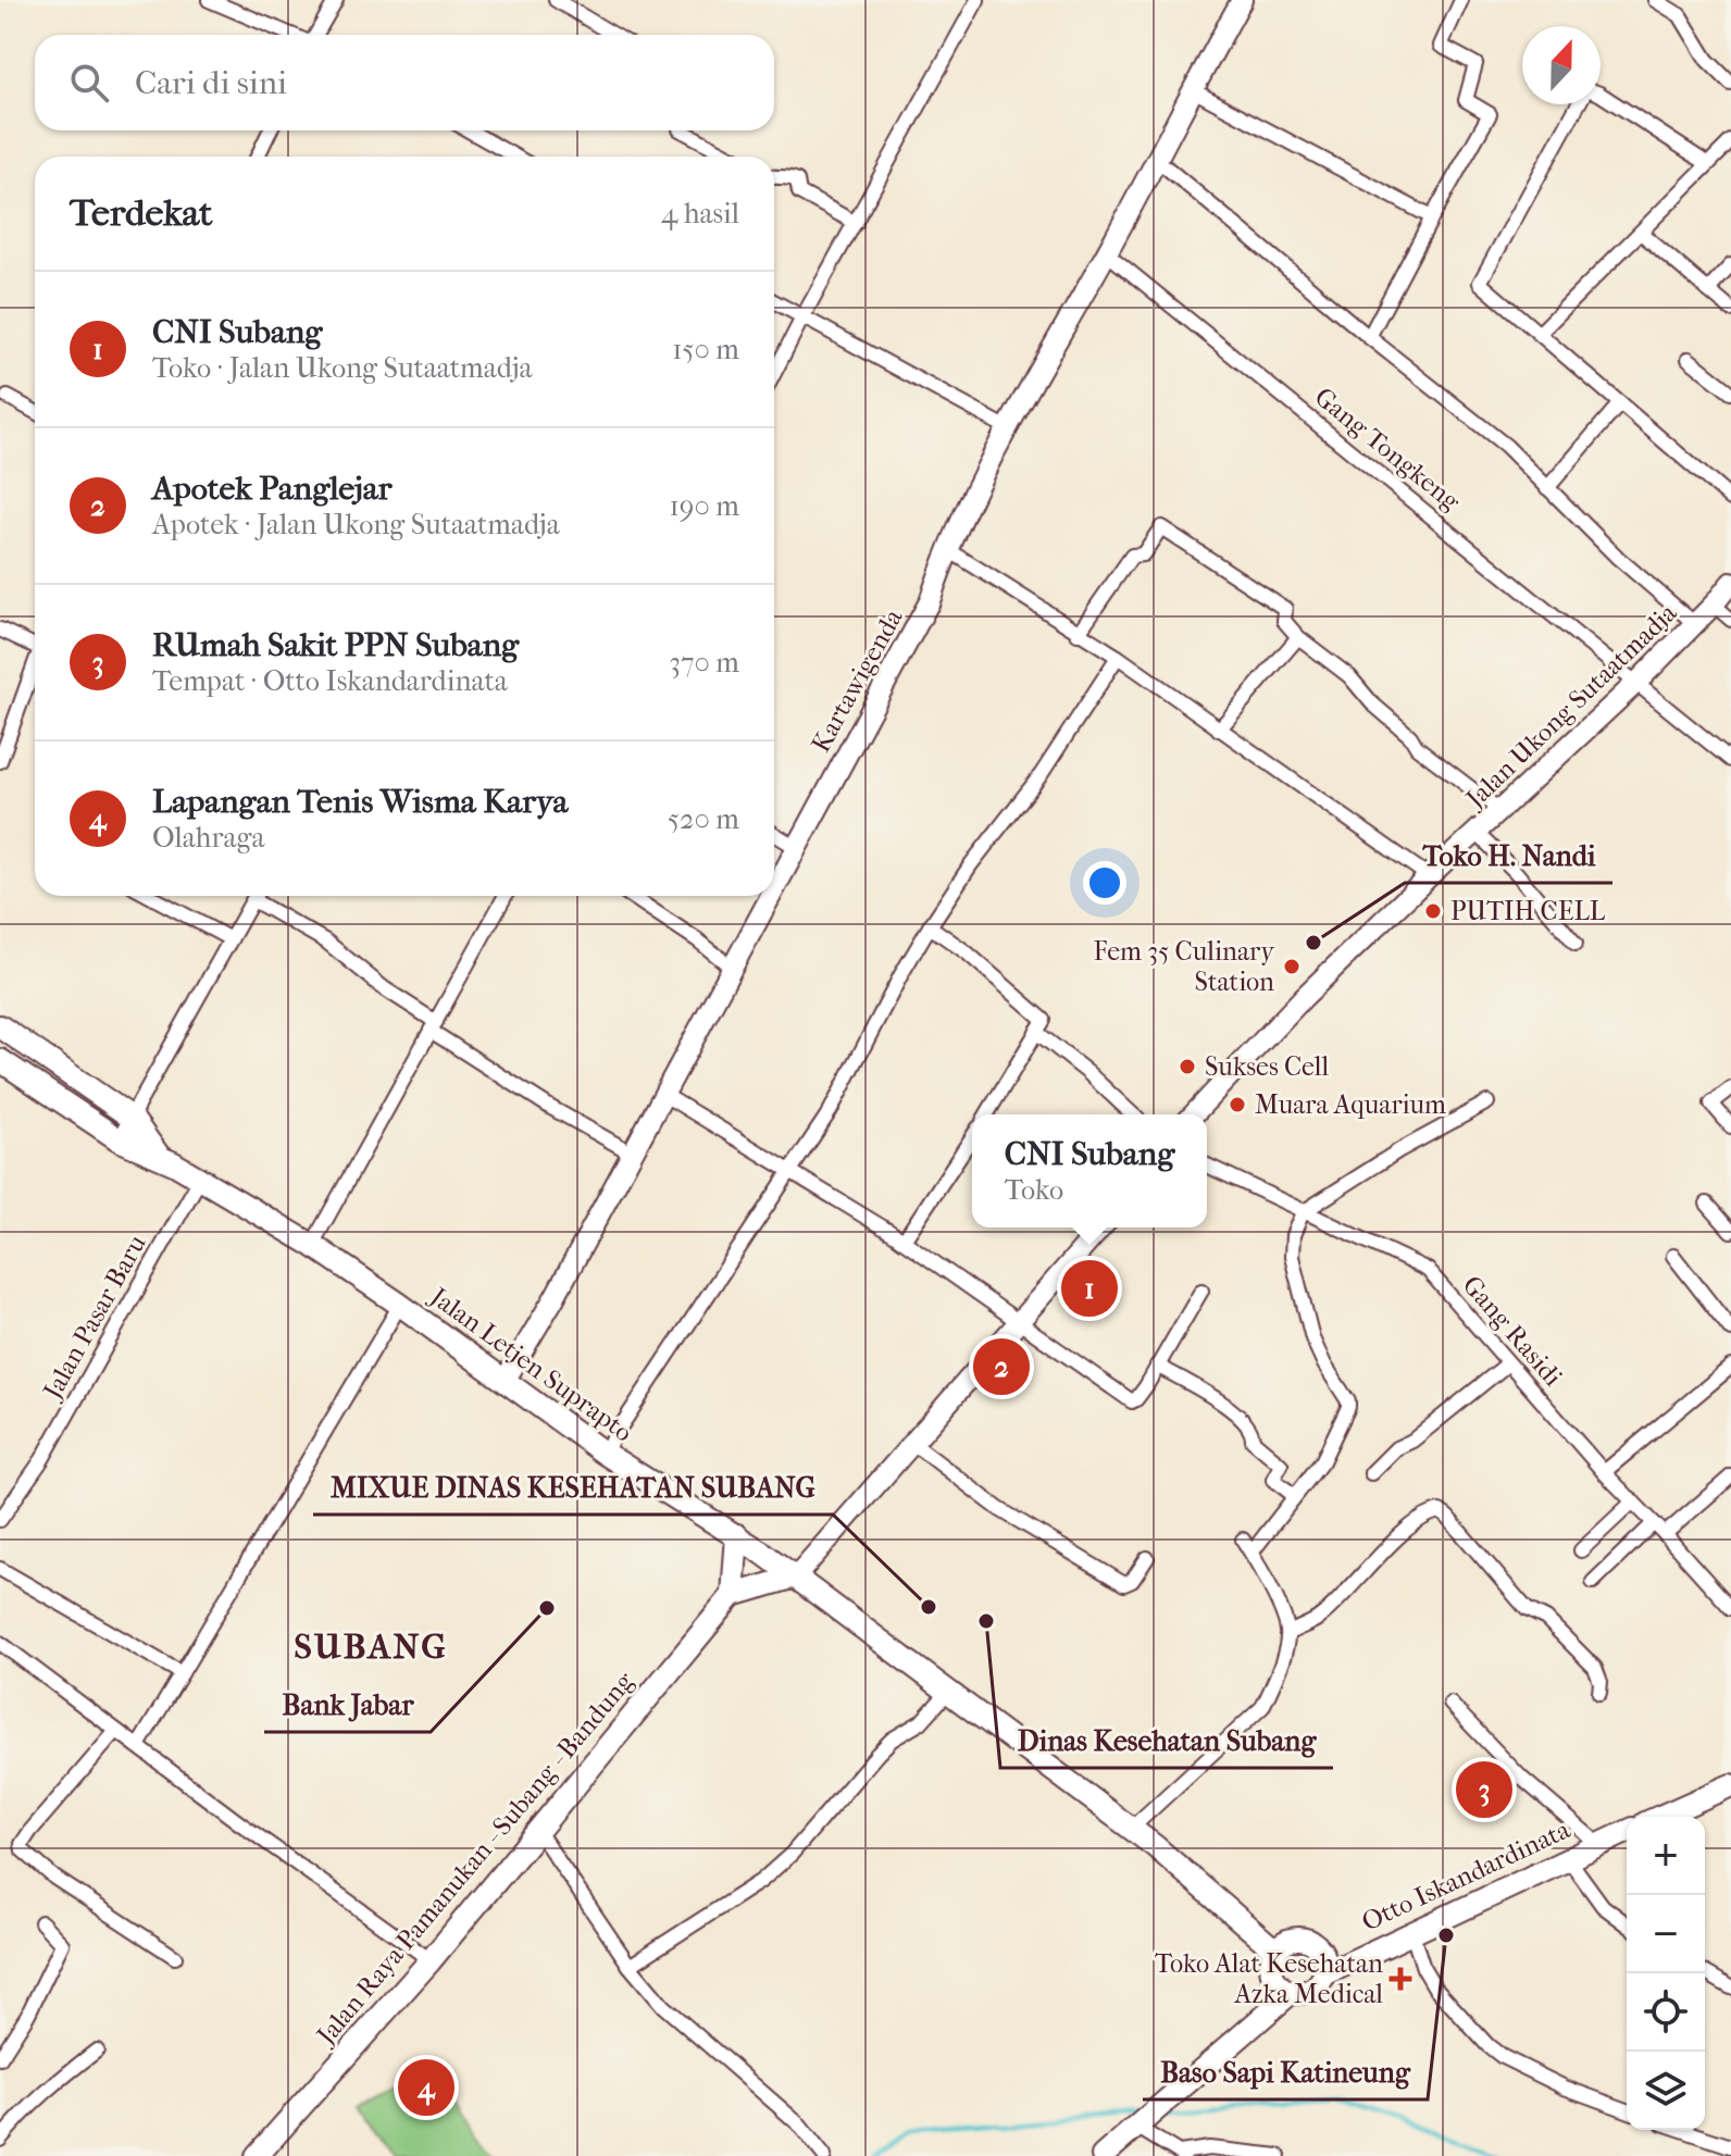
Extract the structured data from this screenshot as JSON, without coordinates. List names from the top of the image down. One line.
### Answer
{"streets":{"main road":["Jalan Letjen Suprapto","Jalan Raya Pamanukan - Subang - Bandung","Otto Iskandardinata"],"street":["Gang Tongkeng","Kartawigenda","Jalan Ukong Sutaatmadja","Jalan Pasar Baru","Gang Rasidi"]},"crossings":[["Gang Tongkeng","Kartawigenda"],["Gang Tongkeng","Jalan Ukong Sutaatmadja"],["Kartawigenda","Jalan Letjen Suprapto"],["Jalan Pasar Baru","Jalan Letjen Suprapto"],["Jalan Letjen Suprapto","Otto Iskandardinata"]],"districts":["SUBANG"],"places":{"other":["PUTIH CELL","Toko H. Nandi","Fem 35 Culinary Station","Sukses Cell","Muara Aquarium","MIXUE DINAS KESEHATAN SUBANG","Bank Jabar","Dinas Kesehatan Subang","Baso Sapi Katineung"],"health":["Toko Alat Kesehatan Azka Medical"]},"north":"top","page":{"search":"Cari di sini","heading":["Terdekat","4 hasil"],"list":[{"mark":"1","name":"CNI Subang","note":"Toko · Jalan Ukong Sutaatmadja","value":"150 m"},{"mark":"2","name":"Apotek Panglejar","note":"Apotek · Jalan Ukong Sutaatmadja","value":"190 m"},{"mark":"3","name":"RUmah Sakit PPN Subang","note":"Tempat · Otto Iskandardinata","value":"370 m"},{"mark":"4","name":"Lapangan Tenis Wisma Karya","note":"Olahraga","value":"520 m"}],"popup":["CNI Subang","Toko"],"pins":["1","2","3","4"],"map_buttons":["+","−"]}}
